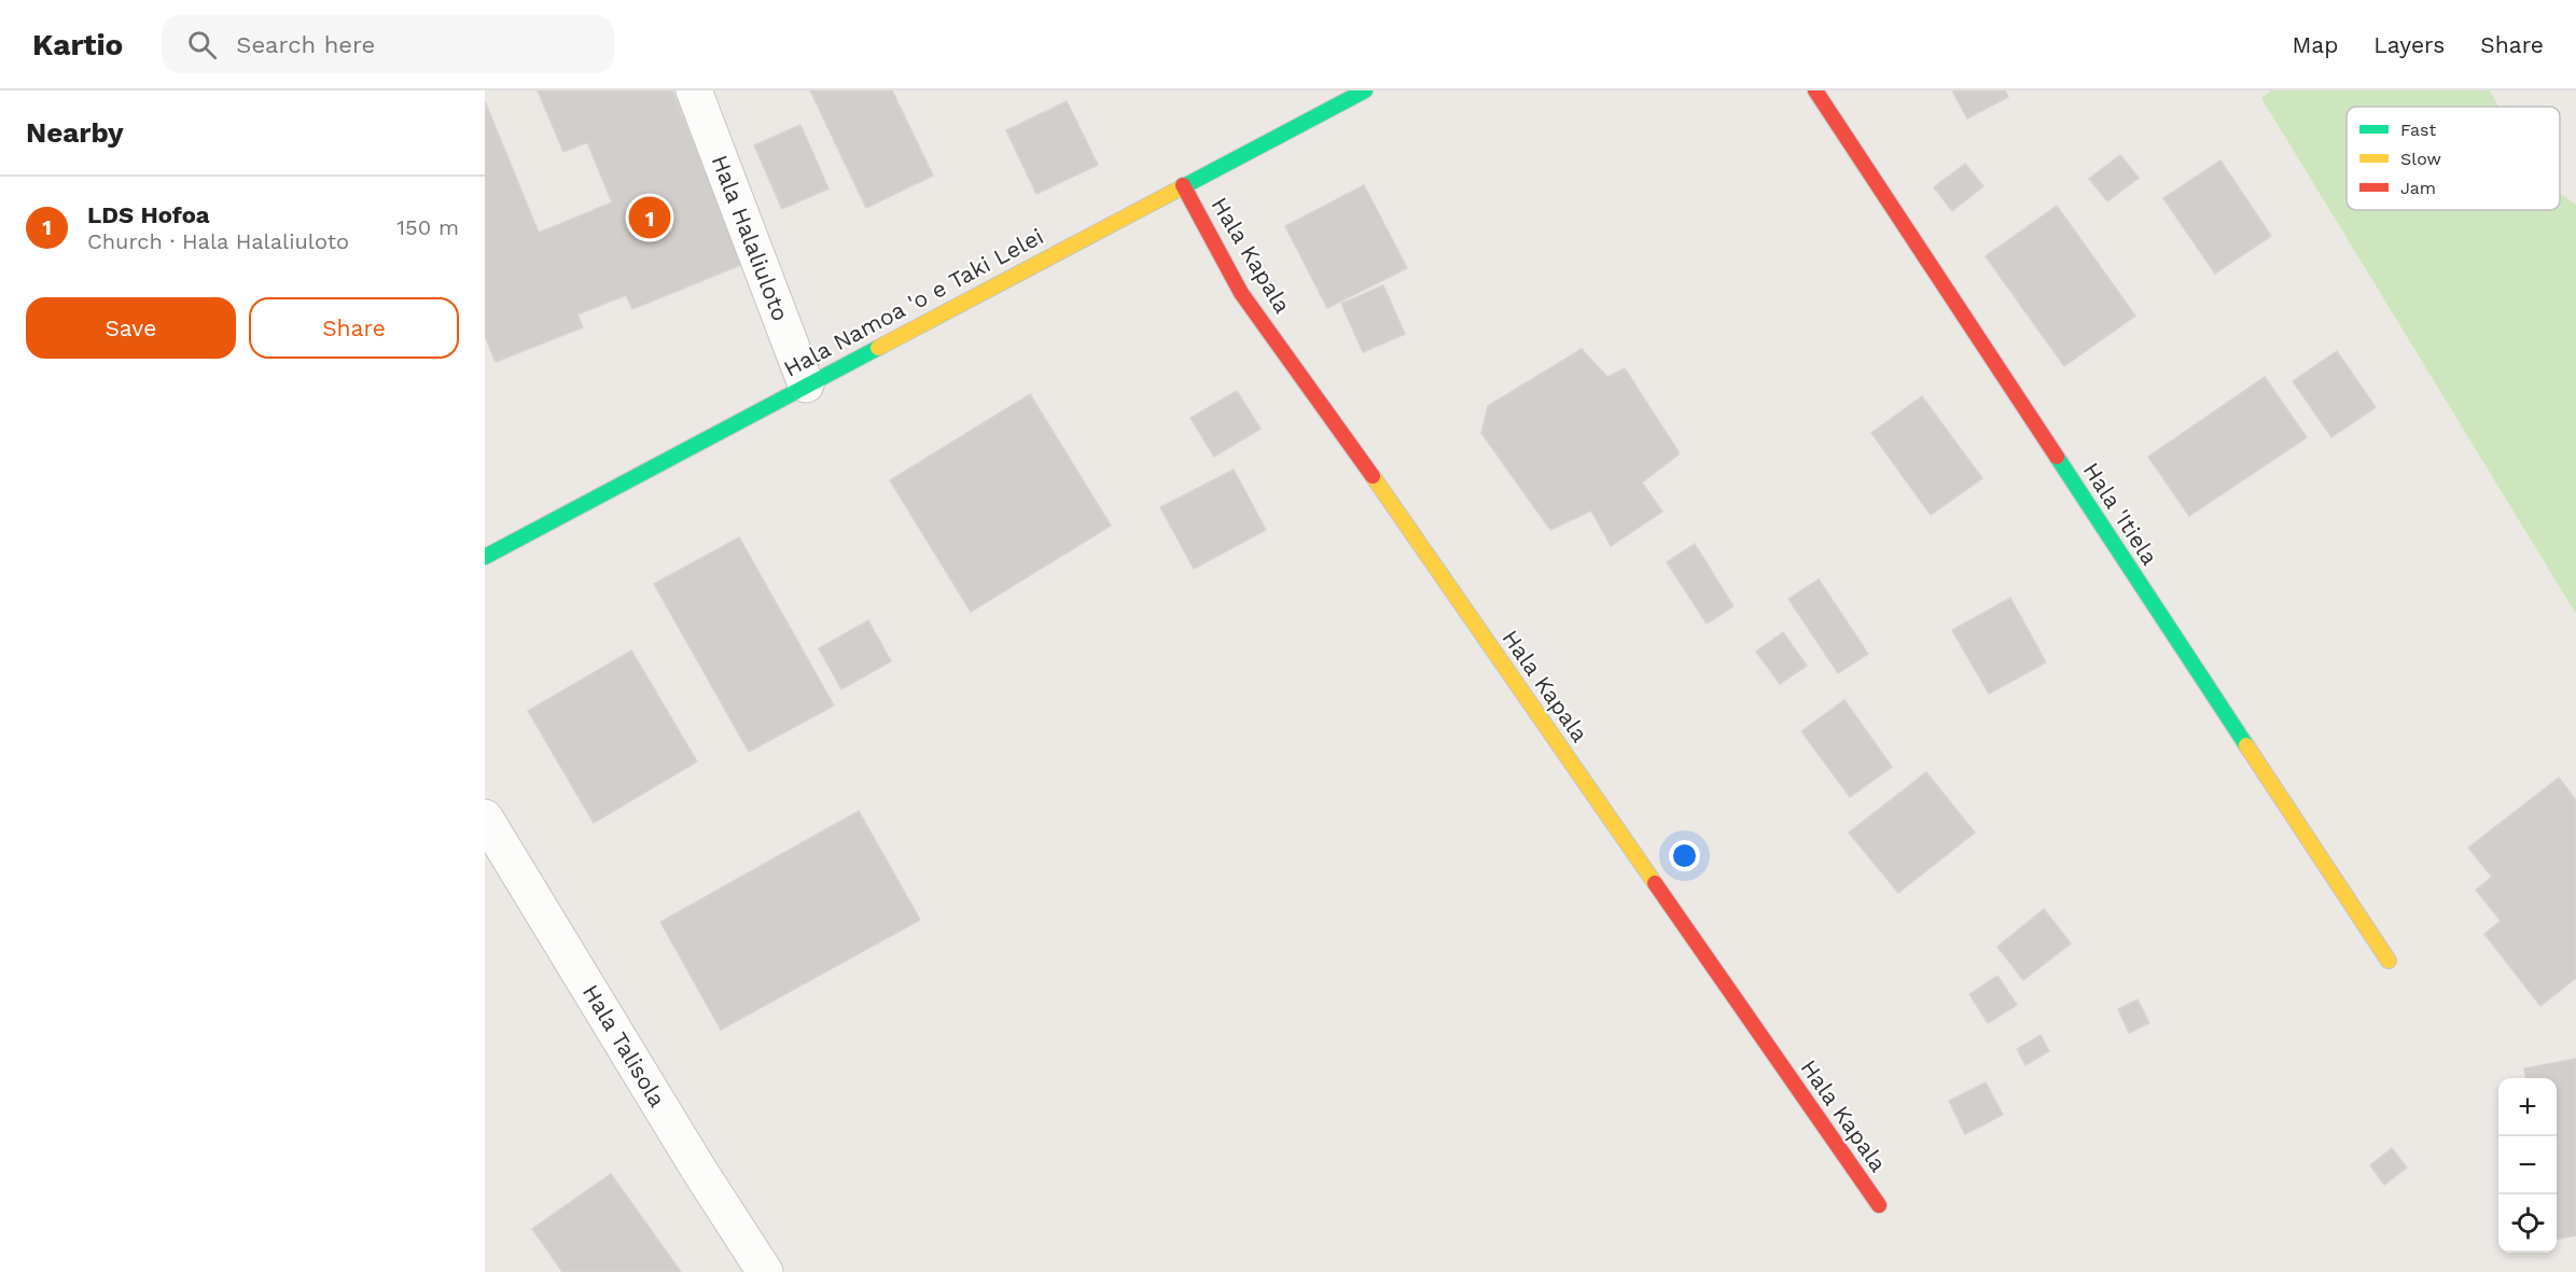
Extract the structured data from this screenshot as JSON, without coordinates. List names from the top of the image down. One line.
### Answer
{"streets":{"street":["Hala Halaliuloto","Hala Kapala","Hala Namoa 'o e Taki Lelei","Hala 'Itiela","Hala Talisola"]},"crossings":[["Hala Halaliuloto","Hala Namoa 'o e Taki Lelei"],["Hala Kapala","Hala Namoa 'o e Taki Lelei"]],"legend":["Fast","Slow","Jam"],"page":{"header":"Kartio","search":"Search here","nav":["Map","Layers","Share"],"heading":"Nearby","list":[{"mark":"1","name":"LDS Hofoa","note":"Church · Hala Halaliuloto","value":"150 m"}],"pins":"1","buttons":["Save","Share"],"map_buttons":["+","−"]}}
